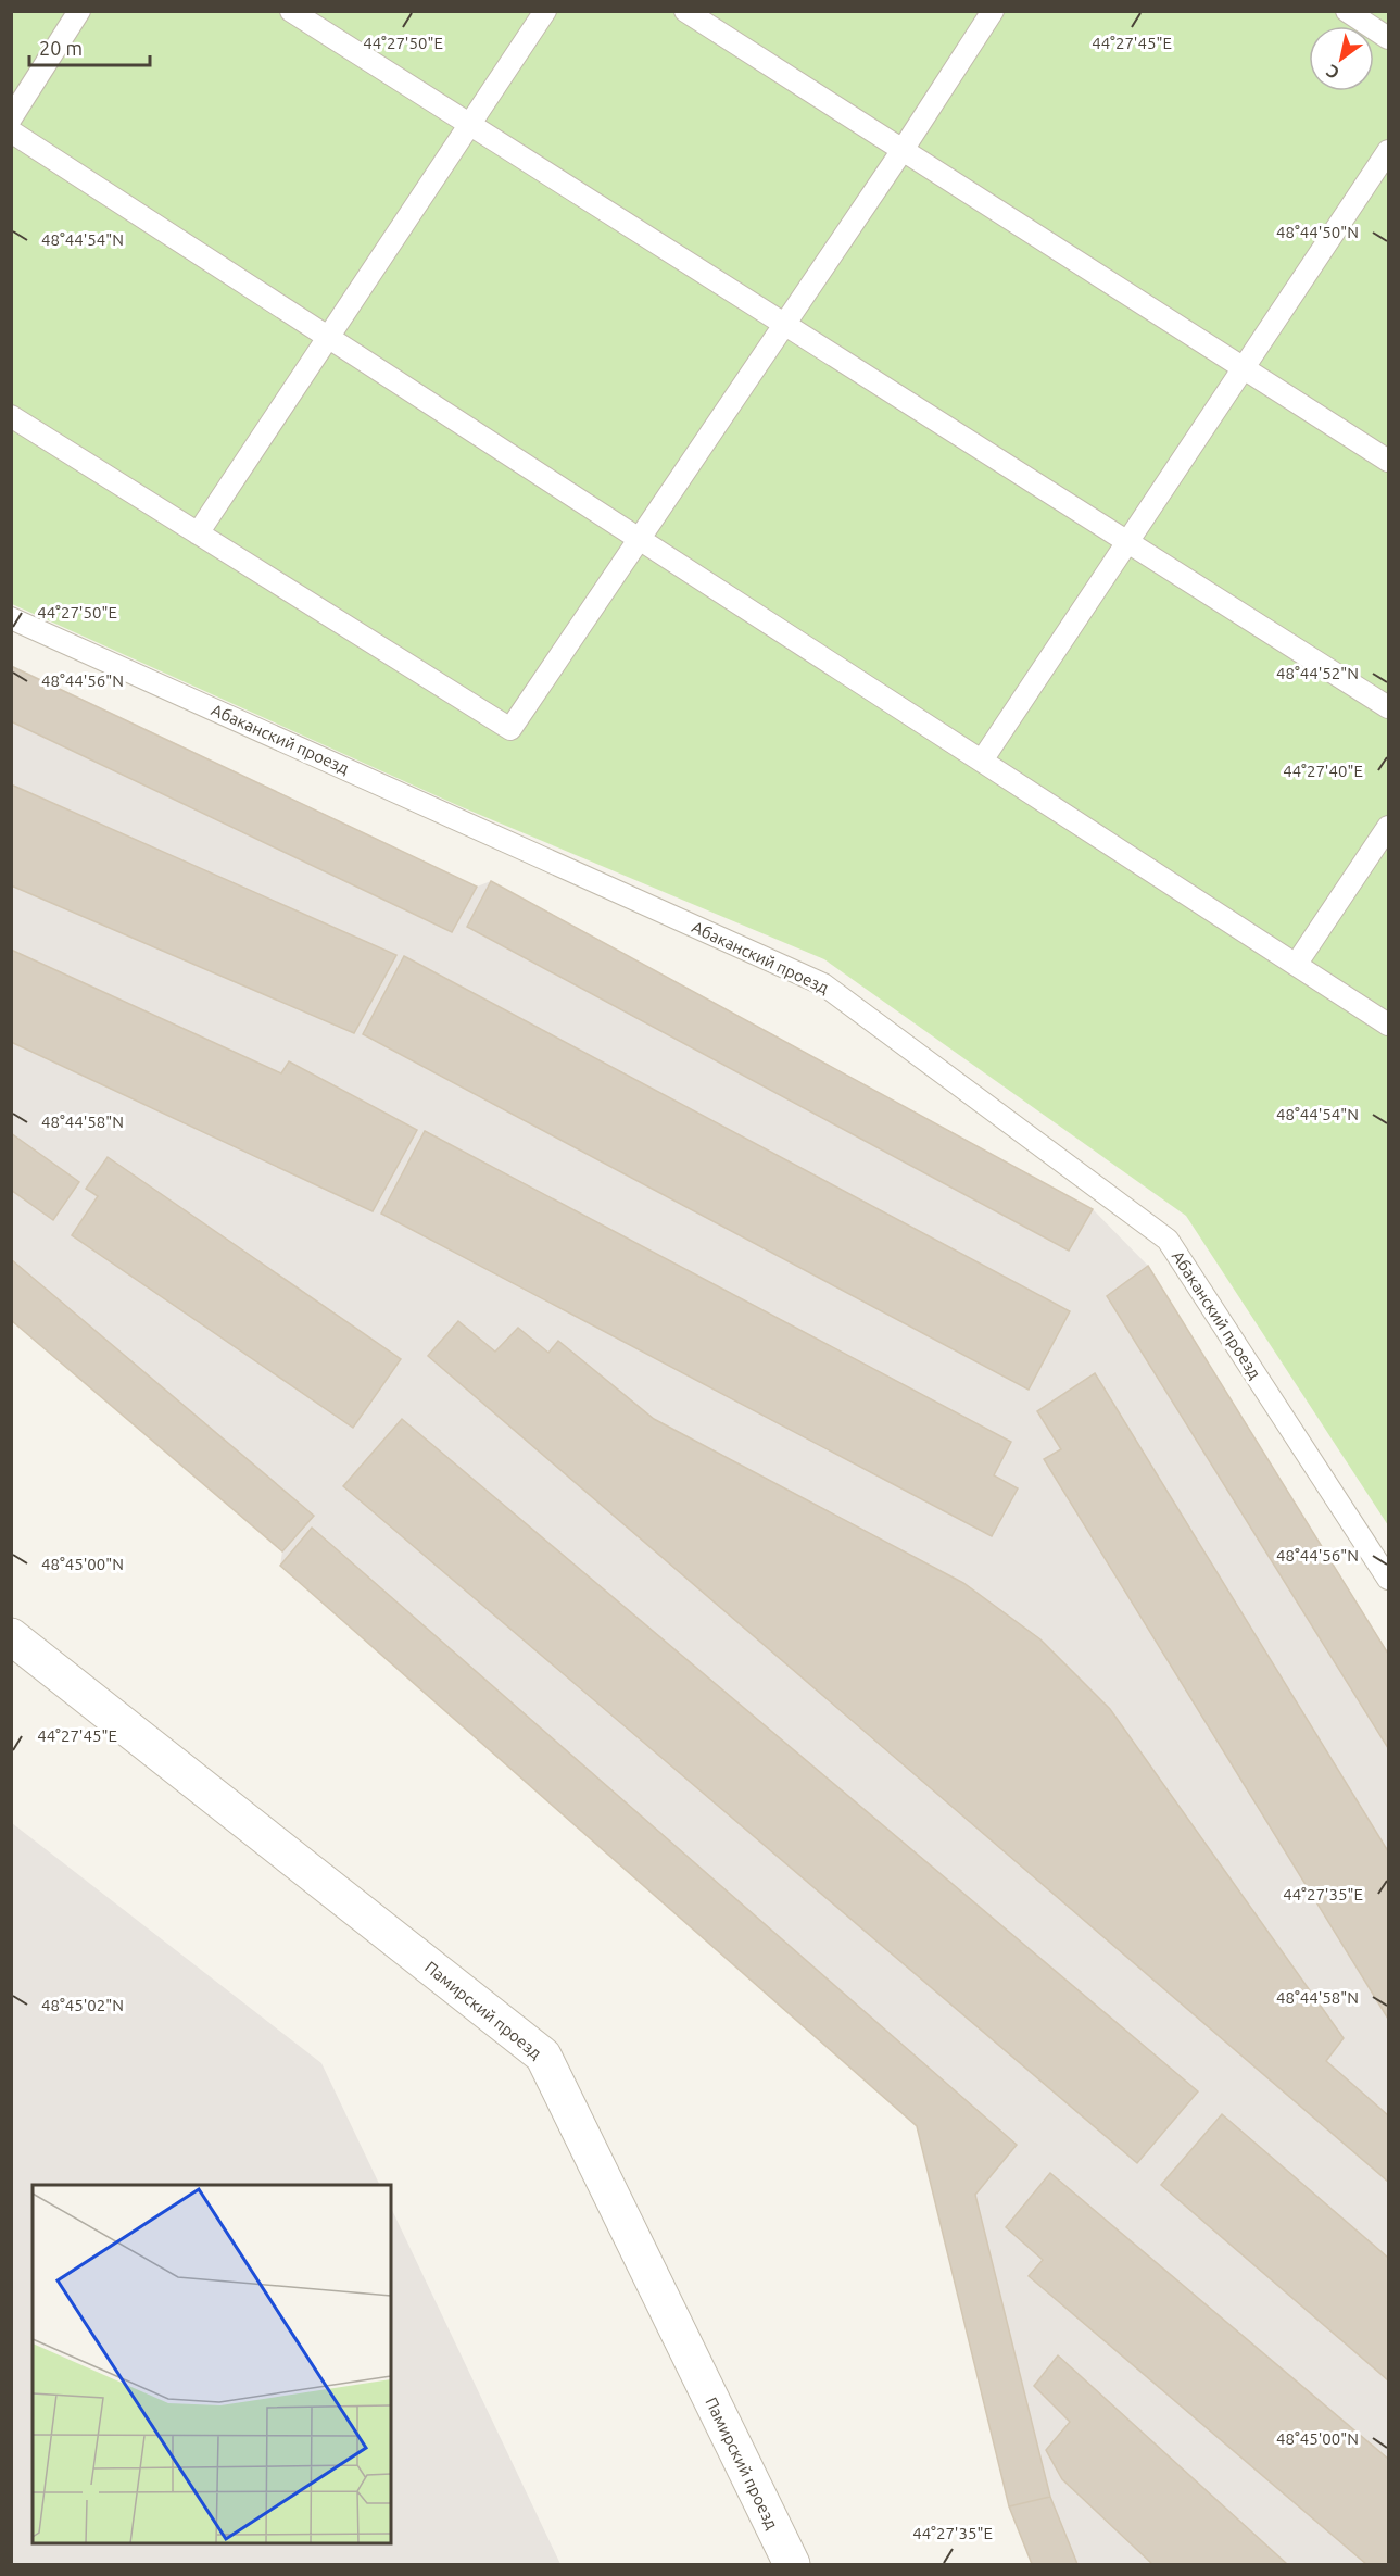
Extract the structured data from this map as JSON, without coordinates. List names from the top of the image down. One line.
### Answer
{"streets":{"street":["Памирский проезд"],"lane":["Абаканский проезд"]},"scale_bar":"20 m","north":"bottom left","coordinates":["44°27'50\"E","44°27'45\"E","48°44'50\"N","48°44'54\"N","48°44'52\"N","48°44'56\"N","44°27'40\"E","48°44'58\"N","48°45'00\"N","44°27'35\"E","48°45'02\"N"]}
